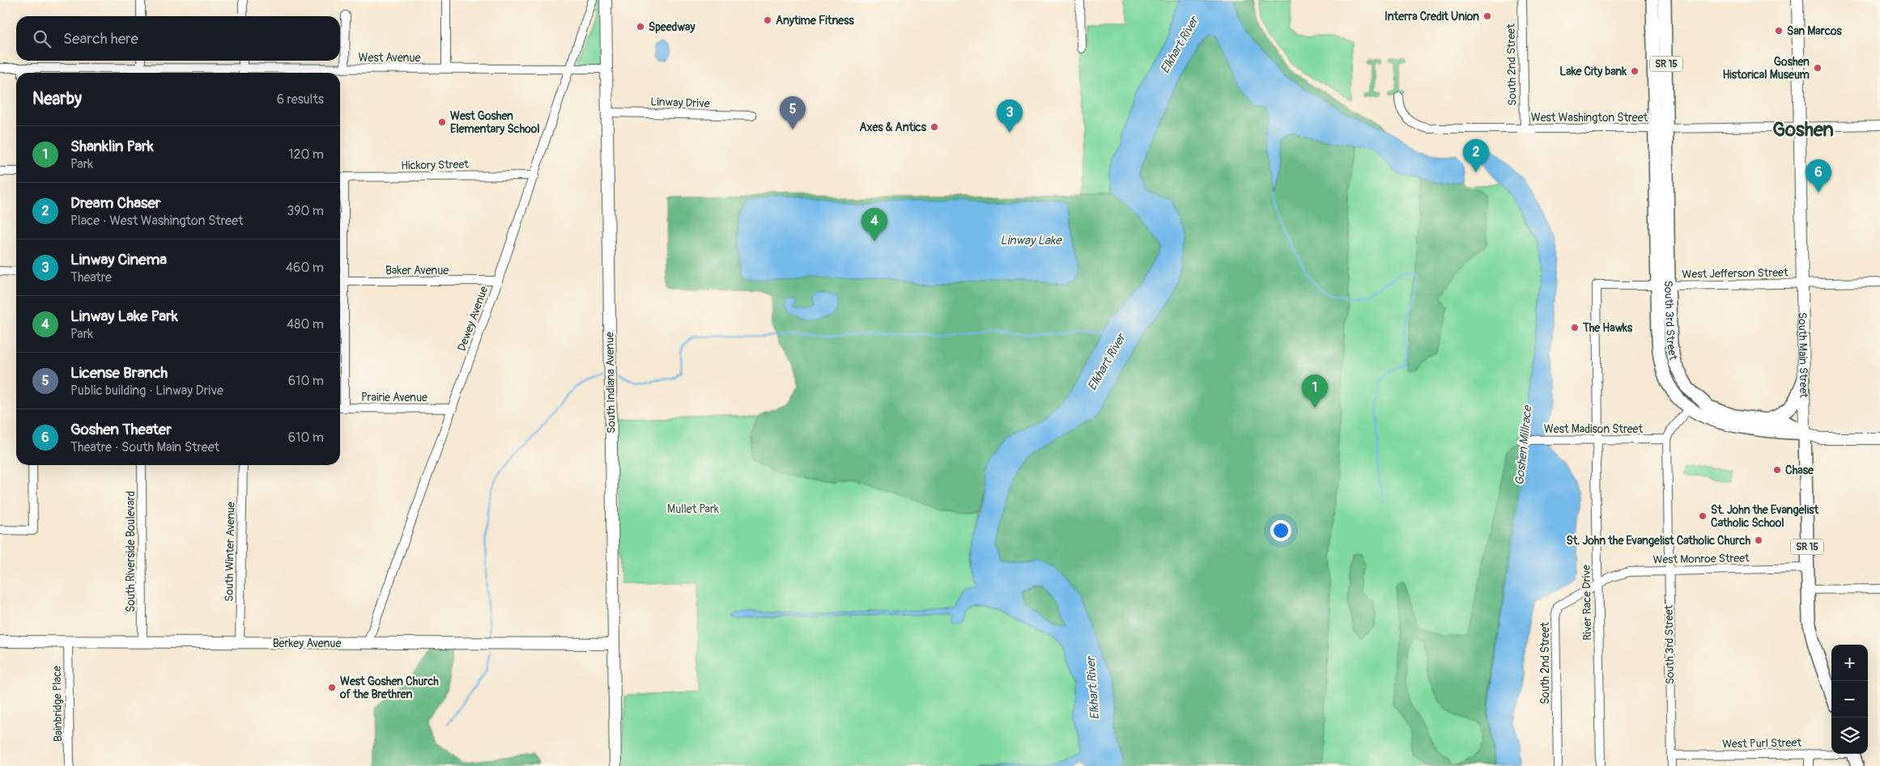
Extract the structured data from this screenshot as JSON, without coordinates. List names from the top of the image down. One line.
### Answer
{"streets":{"main road":["SR 15","South 3rd Street","South Main Street"],"street":["West Avenue","South 2nd Street","Linway Drive","West Washington Street","Hickory Street","Baker Avenue","West Jefferson Street","Dewey Avenue","South Indiana Avenue","Prairie Avenue","West Madison Street","South Riverside Boulevard","South Winter Avenue","West Monroe Street","River Race Drive","Berkey Avenue","Bainbridge Place","West Purl Street"]},"crossings":[["West Avenue","Dewey Avenue"],["West Avenue","South Indiana Avenue"],["South 2nd Street","West Washington Street"],["South 2nd Street","West Monroe Street"],["South 2nd Street","River Race Drive"],["Linway Drive","South Indiana Avenue"],["West Washington Street","South 3rd Street"],["West Washington Street","South Main Street"],["Hickory Street","Dewey Avenue"],["Baker Avenue","Dewey Avenue"],["West Jefferson Street","South 3rd Street"],["West Jefferson Street","South Main Street"],["West Jefferson Street","River Race Drive"],["Dewey Avenue","Prairie Avenue"],["Dewey Avenue","Berkey Avenue"],["South 3rd Street","South Main Street"],["South 3rd Street","West Madison Street"],["South 3rd Street","West Monroe Street"],["South 3rd Street","West Purl Street"],["South Main Street","West Monroe Street"],["South Indiana Avenue","Berkey Avenue"],["West Madison Street","River Race Drive"],["South Riverside Boulevard","Berkey Avenue"],["South Winter Avenue","Berkey Avenue"],["West Monroe Street","River Race Drive"],["Berkey Avenue","Bainbridge Place"]],"districts":["Goshen"],"water":["Elkhart River","Linway Lake","Goshen Millrace"],"parks":["Mullet Park"],"places":["Interra Credit Union","Anytime Fitness","Speedway","San Marcos","Goshen Historical Museum","Lake City bank","West Goshen Elementary School","Axes & Antics","The Hawks","Chase","St. John the Evangelist Catholic School","St. John the Evangelist Catholic Church","West Goshen Church of the Brethren"],"page":{"search":"Search here","heading":["Nearby","6 results"],"pins":["5","3","2","6","4","1"],"list":[{"mark":"1","name":"Shanklin Park","note":"Park","value":"120 m"},{"mark":"2","name":"Dream Chaser","note":"Place · West Washington Street","value":"390 m"},{"mark":"3","name":"Linway Cinema","note":"Theatre","value":"460 m"},{"mark":"4","name":"Linway Lake Park","note":"Park","value":"480 m"},{"mark":"5","name":"License Branch","note":"Public building · Linway Drive","value":"610 m"},{"mark":"6","name":"Goshen Theater","note":"Theatre · South Main Street","value":"610 m"}],"map_buttons":["+","−"]}}
